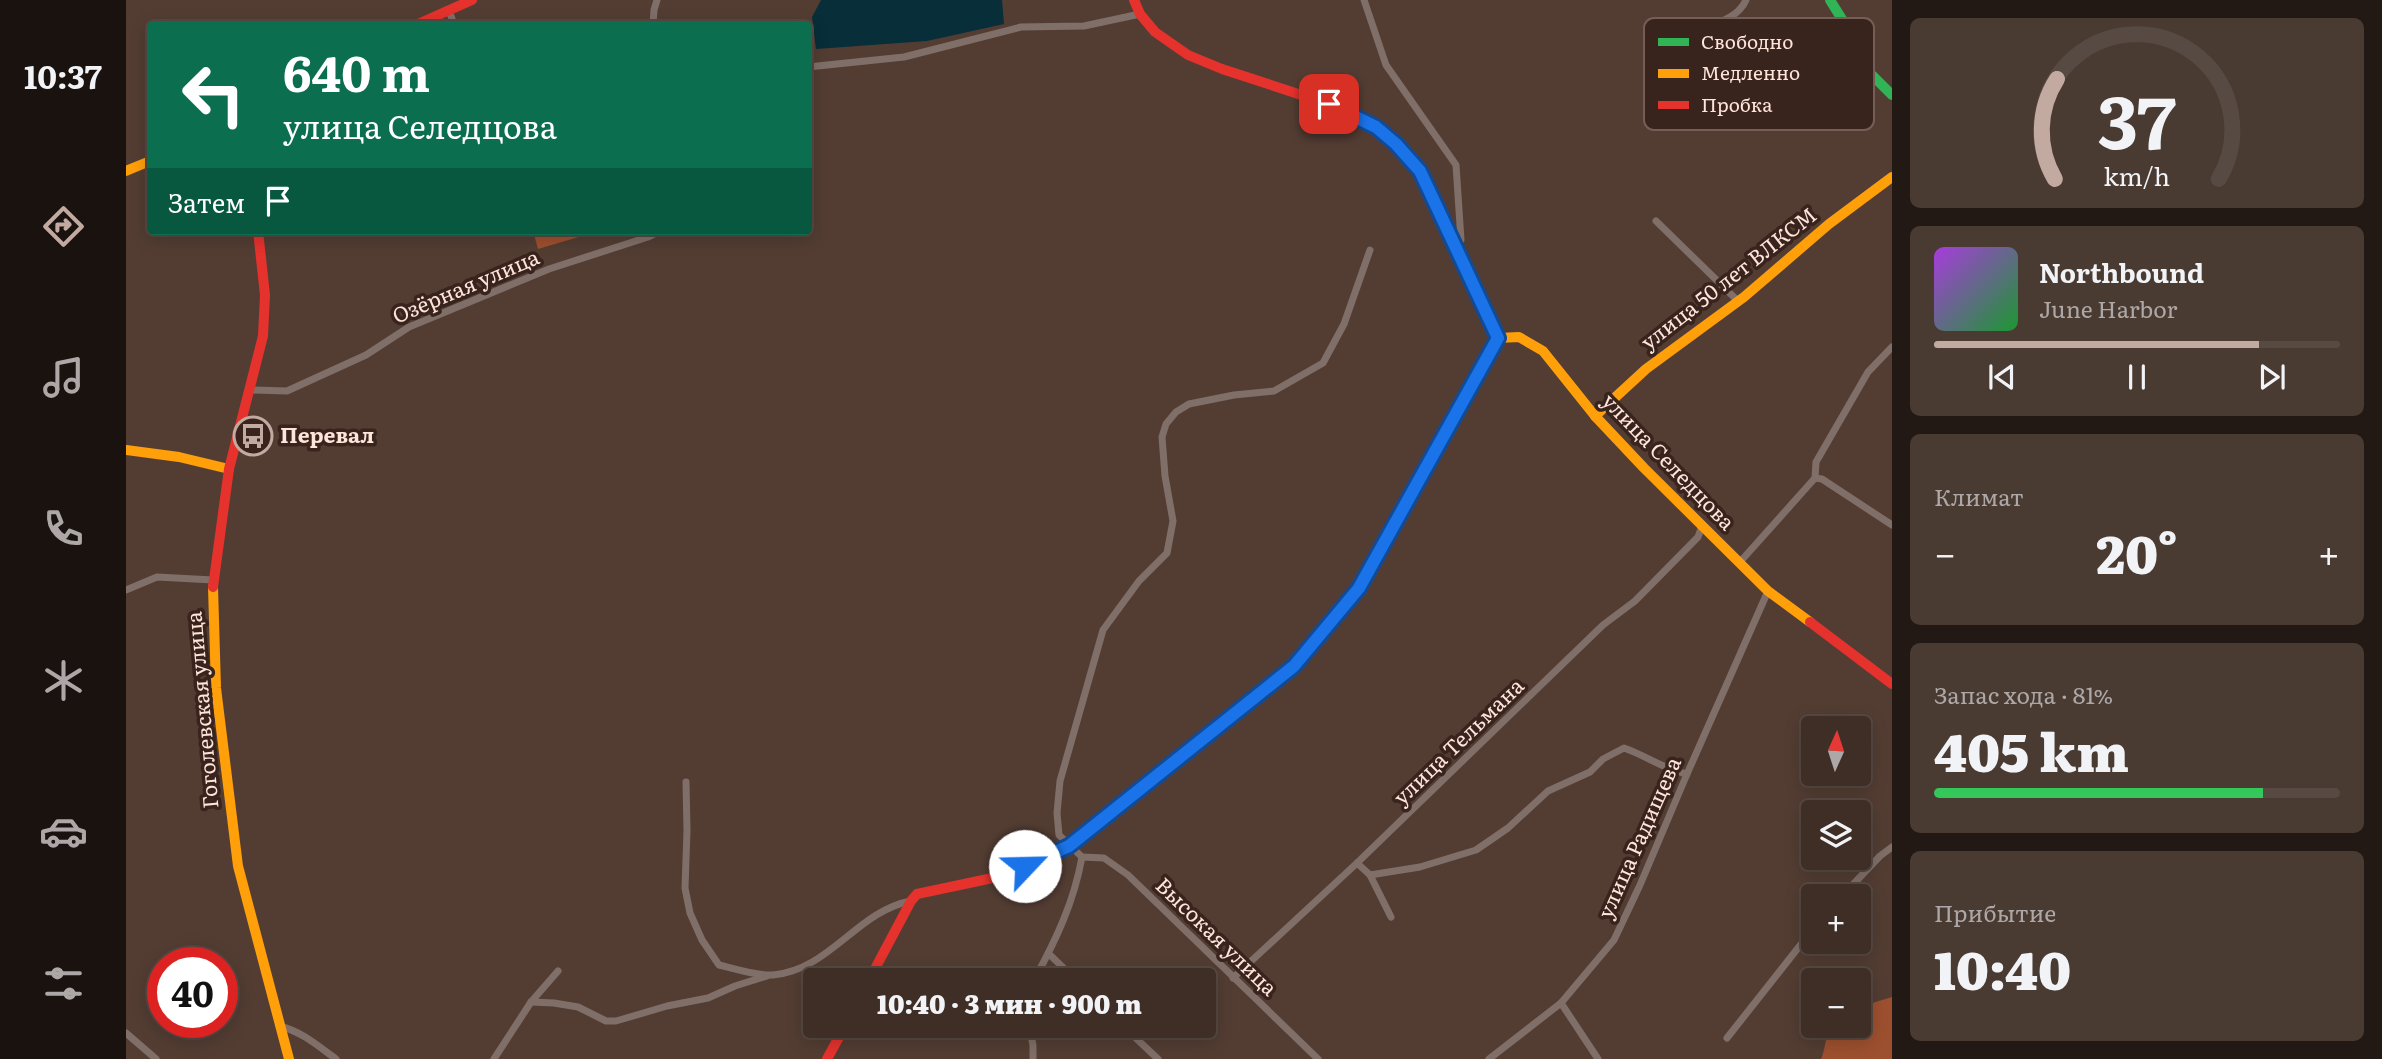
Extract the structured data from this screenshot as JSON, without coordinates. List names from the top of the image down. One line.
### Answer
{"streets":{"street":["улица 50 лет ВЛКСМ","Озёрная улица","улица Селедцова","Гоголевская улица","улица Тельмана","улица Радищева","Высокая улица"]},"crossings":[["улица 50 лет ВЛКСМ","улица Селедцова"],["Озёрная улица","Гоголевская улица"],["улица Селедцова","улица Тельмана"],["улица Селедцова","улица Радищева"],["улица Тельмана","Высокая улица"]],"places":{"bus stop":["Перевал"]},"legend":["Свободно","Медленно","Пробка"],"north":"top","page":{"tabs":"10:37","turn":["640 m","улица Селедцова"],"then":"Затем","song":["Northbound","June Harbor"],"tile":["Климат",["Запас хода · 81%","405 km"],["Прибытие","10:40"]],"heat":["−","20°","+"],"map_buttons":["+","−"],"limit":"40","trip":"10:40 · 3 мин · 900 m","gauge":["37","km/h"]}}
